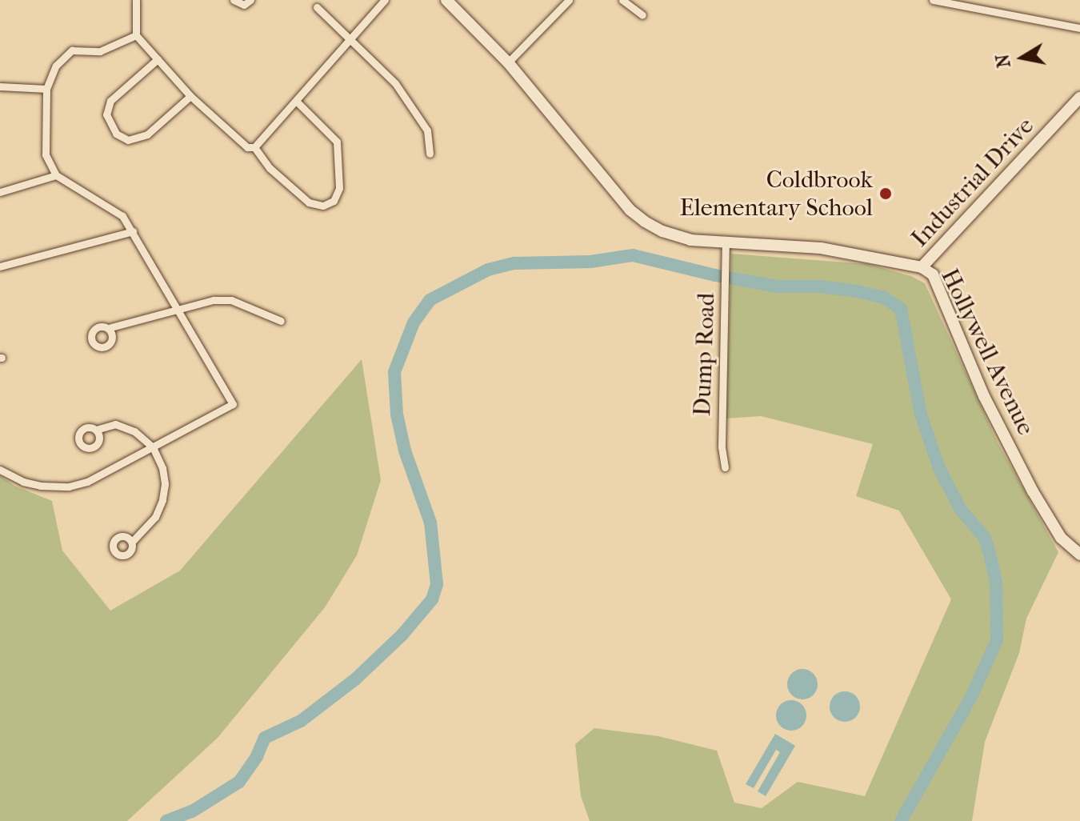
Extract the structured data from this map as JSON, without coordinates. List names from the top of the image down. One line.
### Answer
{"streets":{"street":["Industrial Drive","Hollywell Avenue","Dump Road"]},"crossings":[["Industrial Drive","Hollywell Avenue"],["Hollywell Avenue","Dump Road"]],"places":["Coldbrook Elementary School"],"north":"left"}
